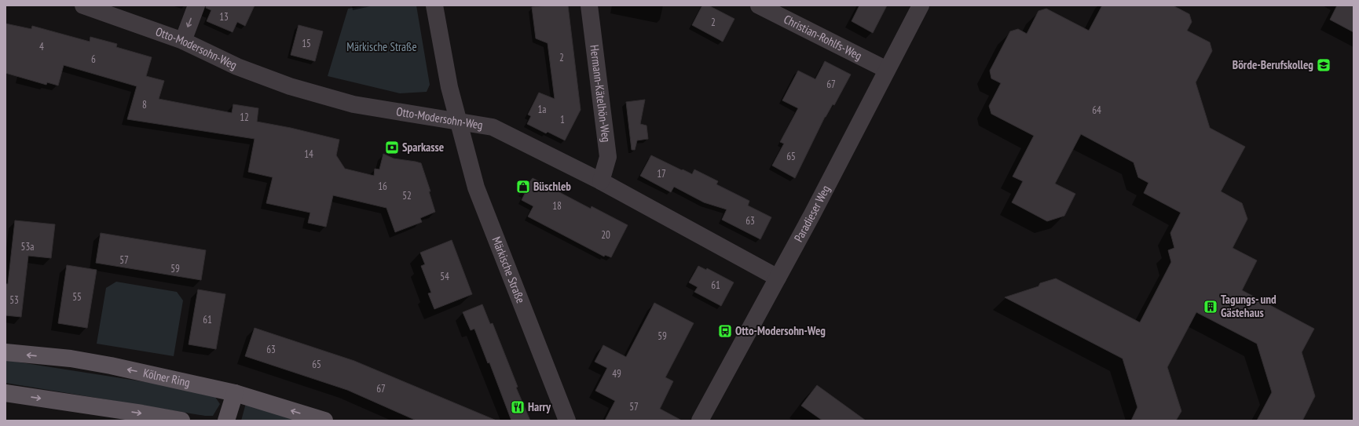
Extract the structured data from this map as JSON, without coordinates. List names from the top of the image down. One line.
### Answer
{"streets":{"main road":["Kölner Ring"],"street":["Christian-Rohlfs-Weg","Otto-Modersohn-Weg","Hermann-Kätelhön-Weg","Paradieser Weg","Märkische Straße"]},"crossings":[["Christian-Rohlfs-Weg","Paradieser Weg"],["Otto-Modersohn-Weg","Hermann-Kätelhön-Weg"],["Otto-Modersohn-Weg","Paradieser Weg"],["Otto-Modersohn-Weg","Märkische Straße"]],"parks":["Märkische Straße"],"places":{"school or university":["Börde-Berufskolleg"],"bank":["Sparkasse"],"shop":["Büschleb"],"building":["Tagungs- und Gästehaus"],"bus stop":["Otto-Modersohn-Weg"],"restaurant":["Harry"]},"house_numbers":["13","2","15","4","2","6","67","8","1a","64","12","1","14","65","17","16","52","18","63","20","53a","57","59","54","61","55","53","61","59","63","65","49","67","57"]}
